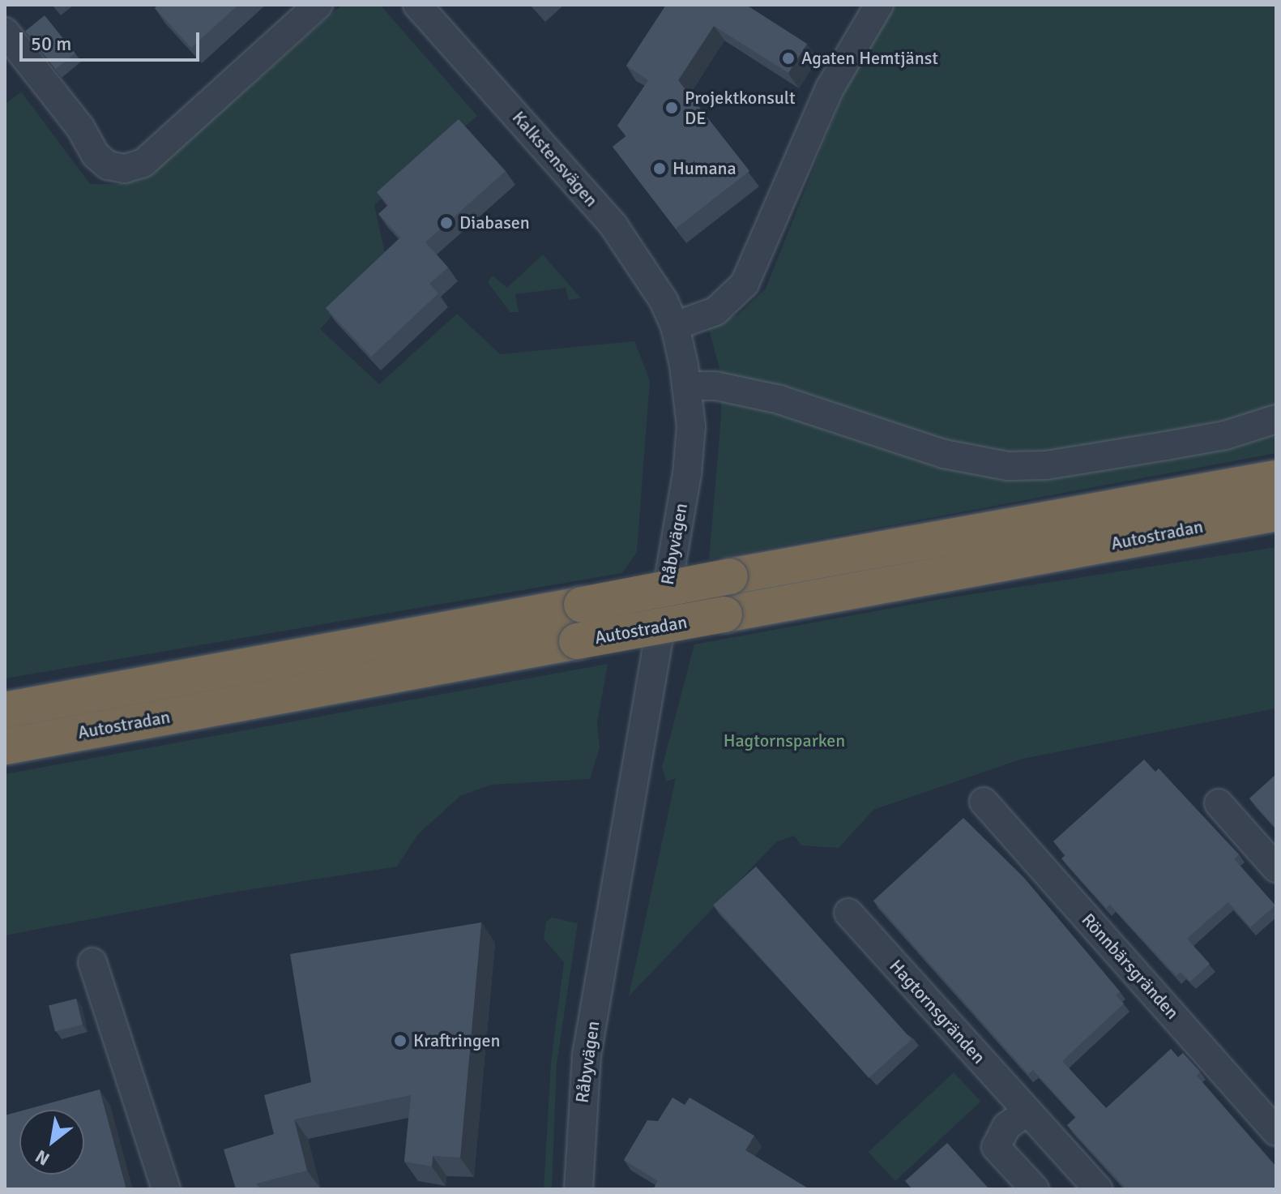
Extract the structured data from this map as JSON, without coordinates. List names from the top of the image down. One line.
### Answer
{"streets":{"highway":["Autostradan"],"street":["Kalkstensvägen","Råbyvägen","Rönnbärsgränden","Hagtornsgränden"]},"crossings":[["Kalkstensvägen","Råbyvägen"]],"parks":["Hagtornsparken"],"places":["Agaten Hemtjänst","Projektkonsult DE","Humana","Diabasen","Kraftringen"],"scale_bar":"50 m","north":"bottom left"}
